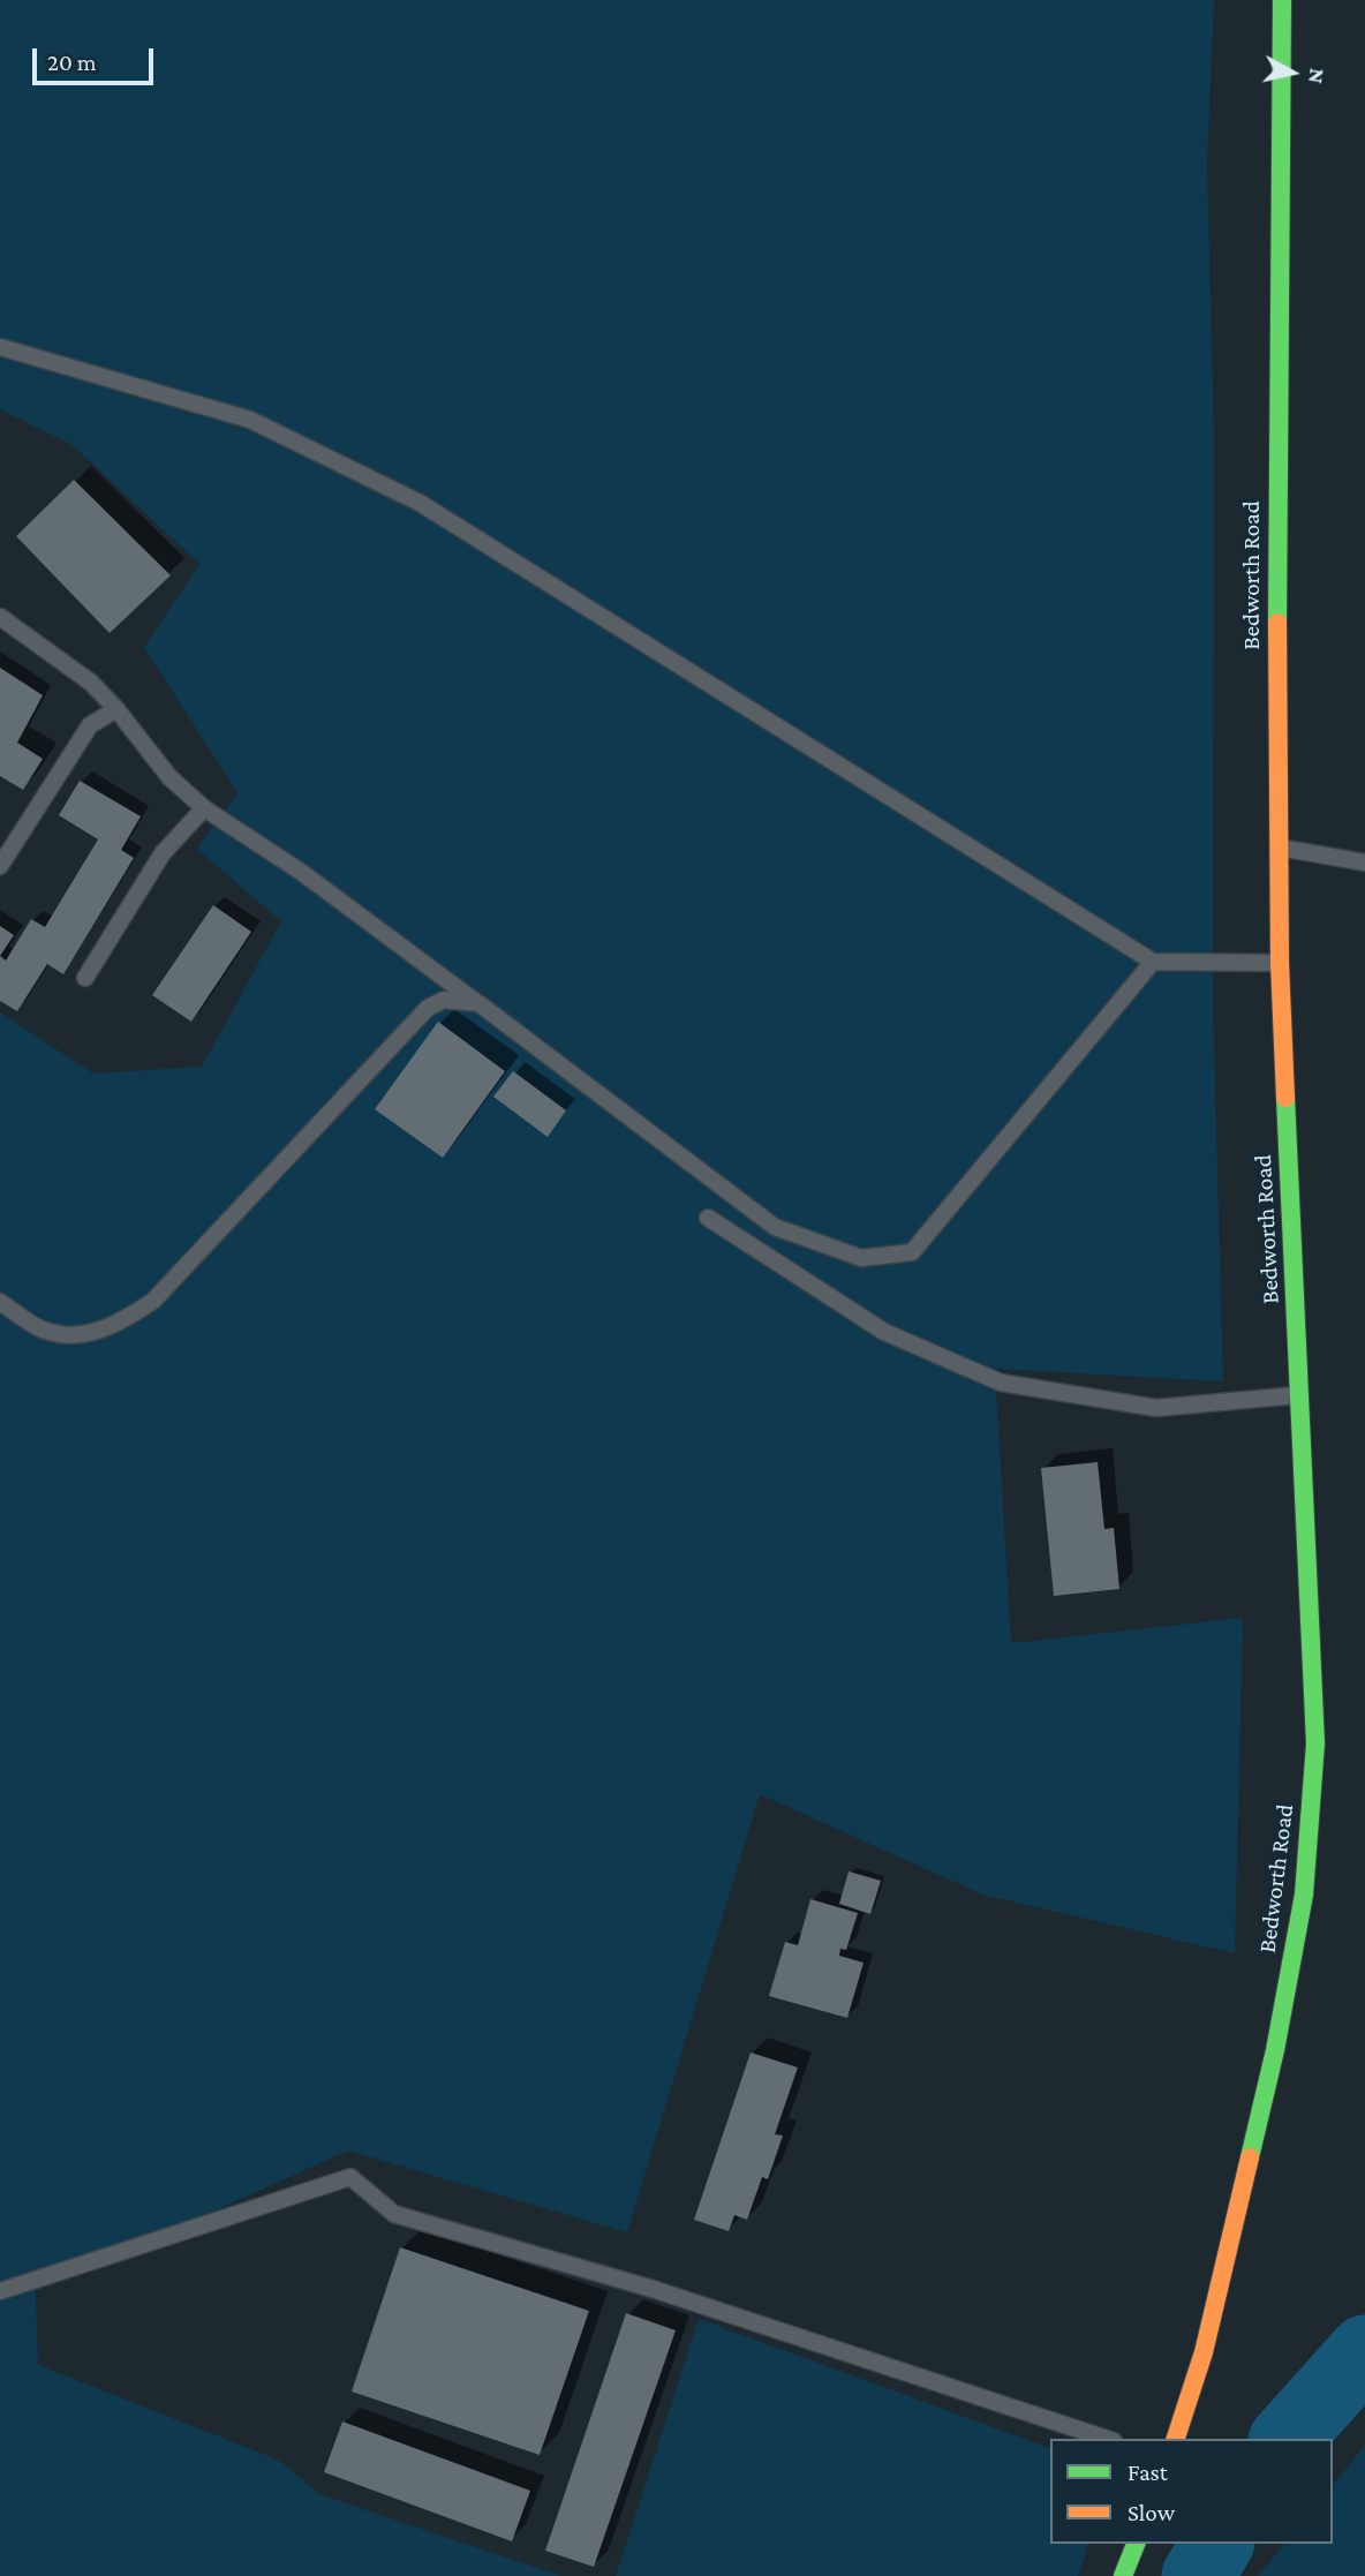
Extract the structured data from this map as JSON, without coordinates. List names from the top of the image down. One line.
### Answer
{"streets":{"main road":["Bedworth Road"]},"legend":["Fast","Slow"],"scale_bar":"20 m","north":"right"}
